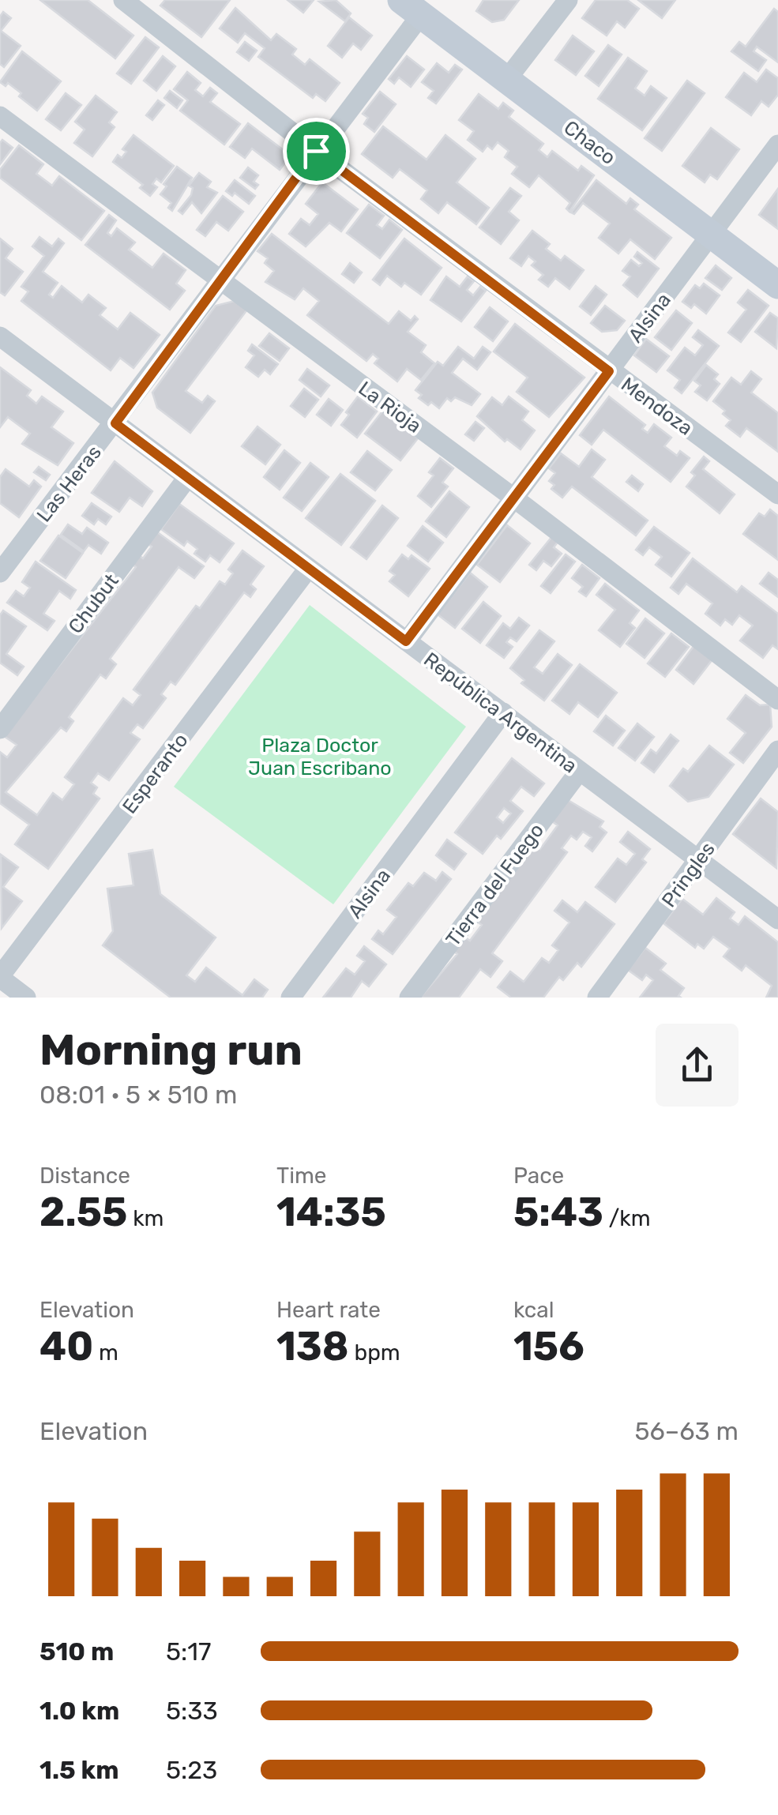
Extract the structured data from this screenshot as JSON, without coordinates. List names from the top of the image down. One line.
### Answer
{"streets":{"main road":["Chaco"],"street":["Alsina","Mendoza","La Rioja","Las Heras","Chubut","República Argentina","Esperanto","Pringles","Tierra del Fuego"]},"crossings":[["Chaco","Alsina"],["Chaco","Las Heras"],["Alsina","Mendoza"],["Alsina","La Rioja"],["Alsina","República Argentina"],["Mendoza","Las Heras"],["La Rioja","Las Heras"],["Las Heras","República Argentina"],["Chubut","República Argentina"],["República Argentina","Esperanto"],["República Argentina","Pringles"],["República Argentina","Tierra del Fuego"]],"parks":["Plaza Doctor Juan Escribano"],"page":{"heading":["Morning run","08:01 · 5 × 510 m"],"stats":[["Distance","2.55 km"],["Time","14:35"],["Pace","5:43 /km"],["Elevation","40 m"],["Heart rate","138 bpm"],["kcal","156"]],"chart":["Elevation","56–63 m"],"list":[{"name":"510 m","note":"5:17"},{"name":"1.0 km","note":"5:33"},{"name":"1.5 km","note":"5:23"}]}}
